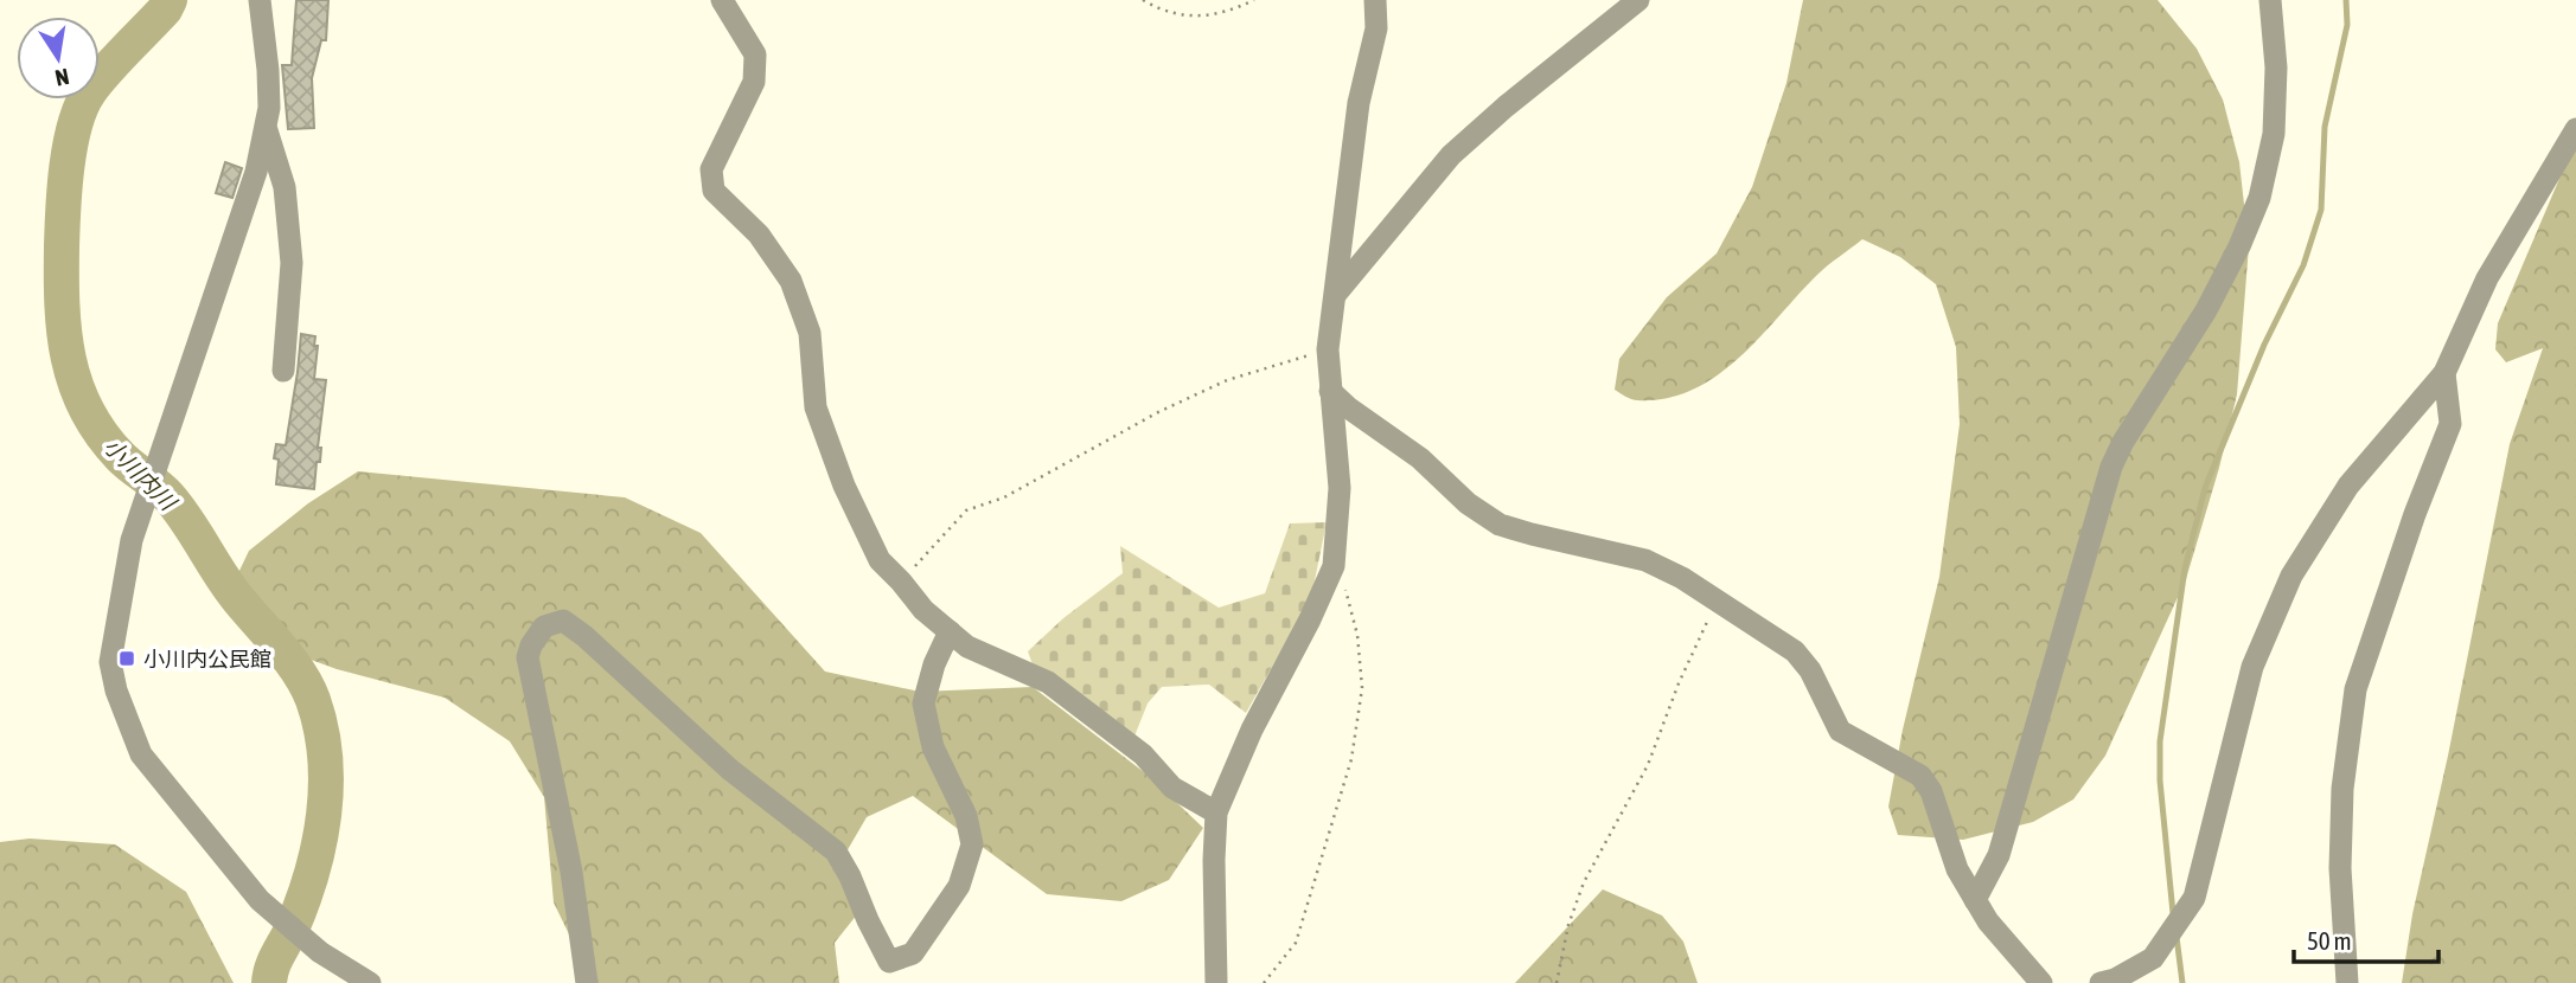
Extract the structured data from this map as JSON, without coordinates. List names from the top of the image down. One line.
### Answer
{"water":["小川内川"],"places":{"transit":["小川内公民館"]},"scale_bar":"50 m","north":"bottom"}
